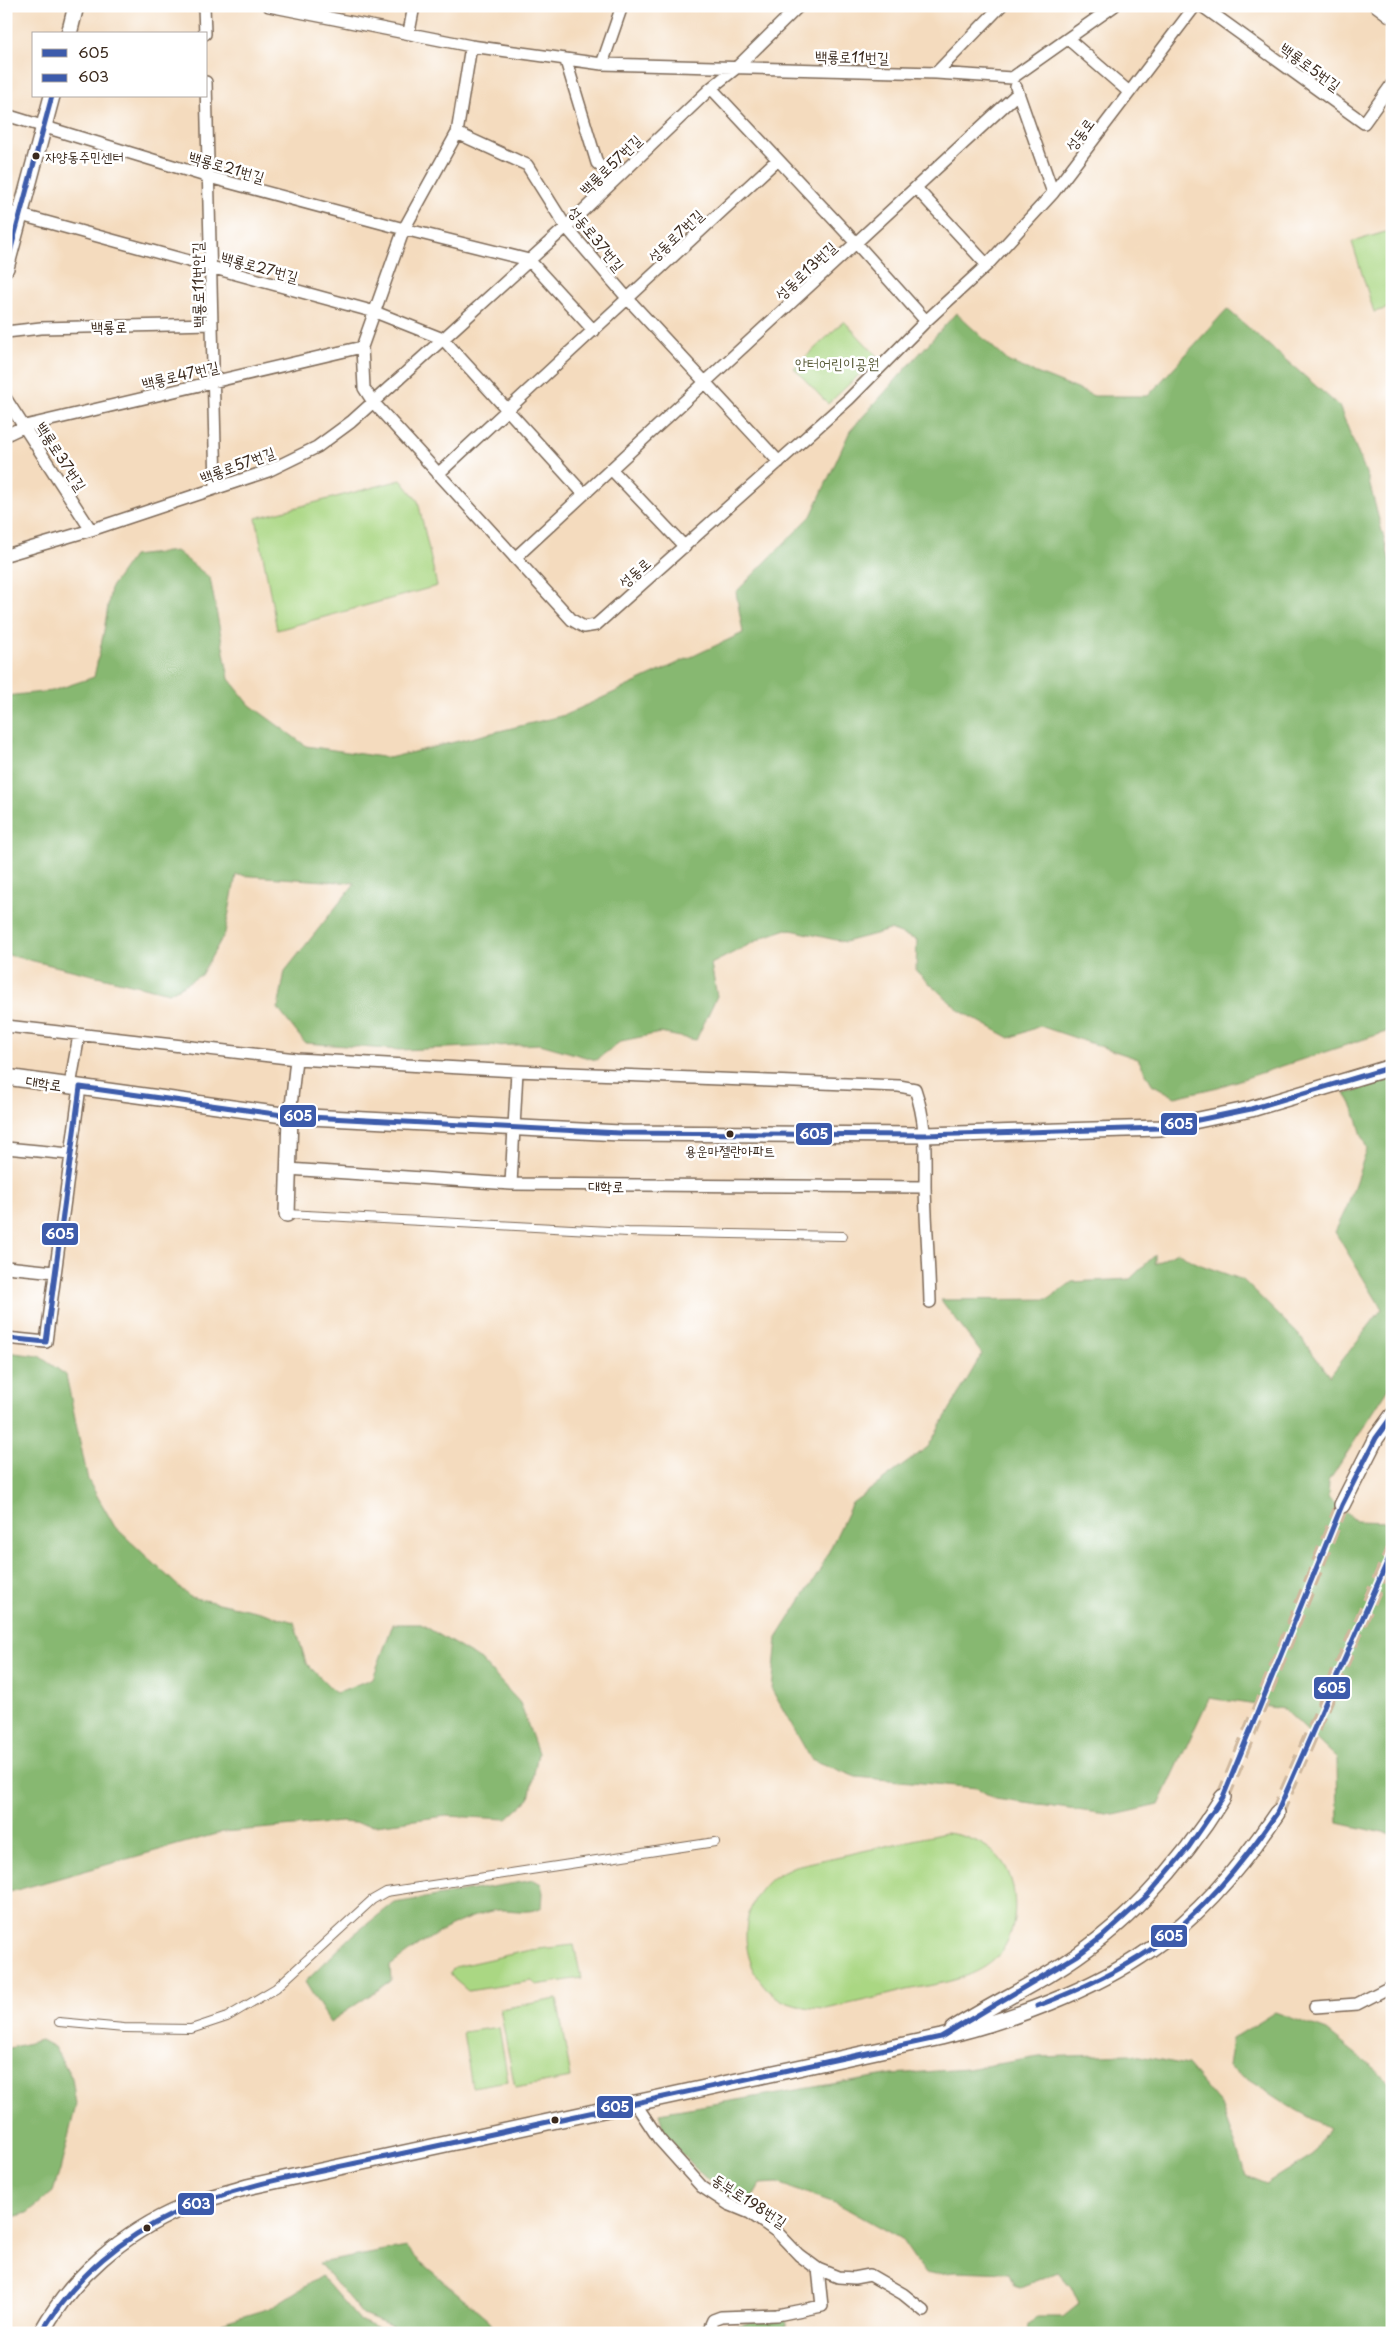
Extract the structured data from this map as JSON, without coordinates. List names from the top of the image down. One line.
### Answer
{"streets":{"main road":["대학로"],"street":["백룡로11번길","백룡로5번길","성동로","백룡로57번길","백룡로21번길","성동로7번길","성동로37번길","백룡로27번길","성동로13번길","백룡로11번안길","백룡로","백룡로47번길","백룡로37번길","동부로198번길"]},"crossings":[["백룡로11번길","백룡로57번길"],["성동로","백룡로57번길"],["성동로","성동로7번길"],["성동로","성동로37번길"],["성동로","성동로13번길"],["백룡로57번길","백룡로21번길"],["백룡로57번길","성동로37번길"],["백룡로57번길","백룡로27번길"],["백룡로57번길","백룡로11번안길"],["백룡로57번길","백룡로37번길"],["백룡로21번길","백룡로11번안길"],["성동로7번길","성동로37번길"],["성동로37번길","성동로13번길"],["백룡로27번길","백룡로11번안길"],["백룡로11번안길","백룡로"],["백룡로11번안길","백룡로47번길"],["백룡로47번길","백룡로37번길"]],"parks":["안터어린이공원"],"places":["자양동주민센터","용운마젤란아파트"],"lines":["transit line 605","transit line 603"],"legend":["605","603"]}
